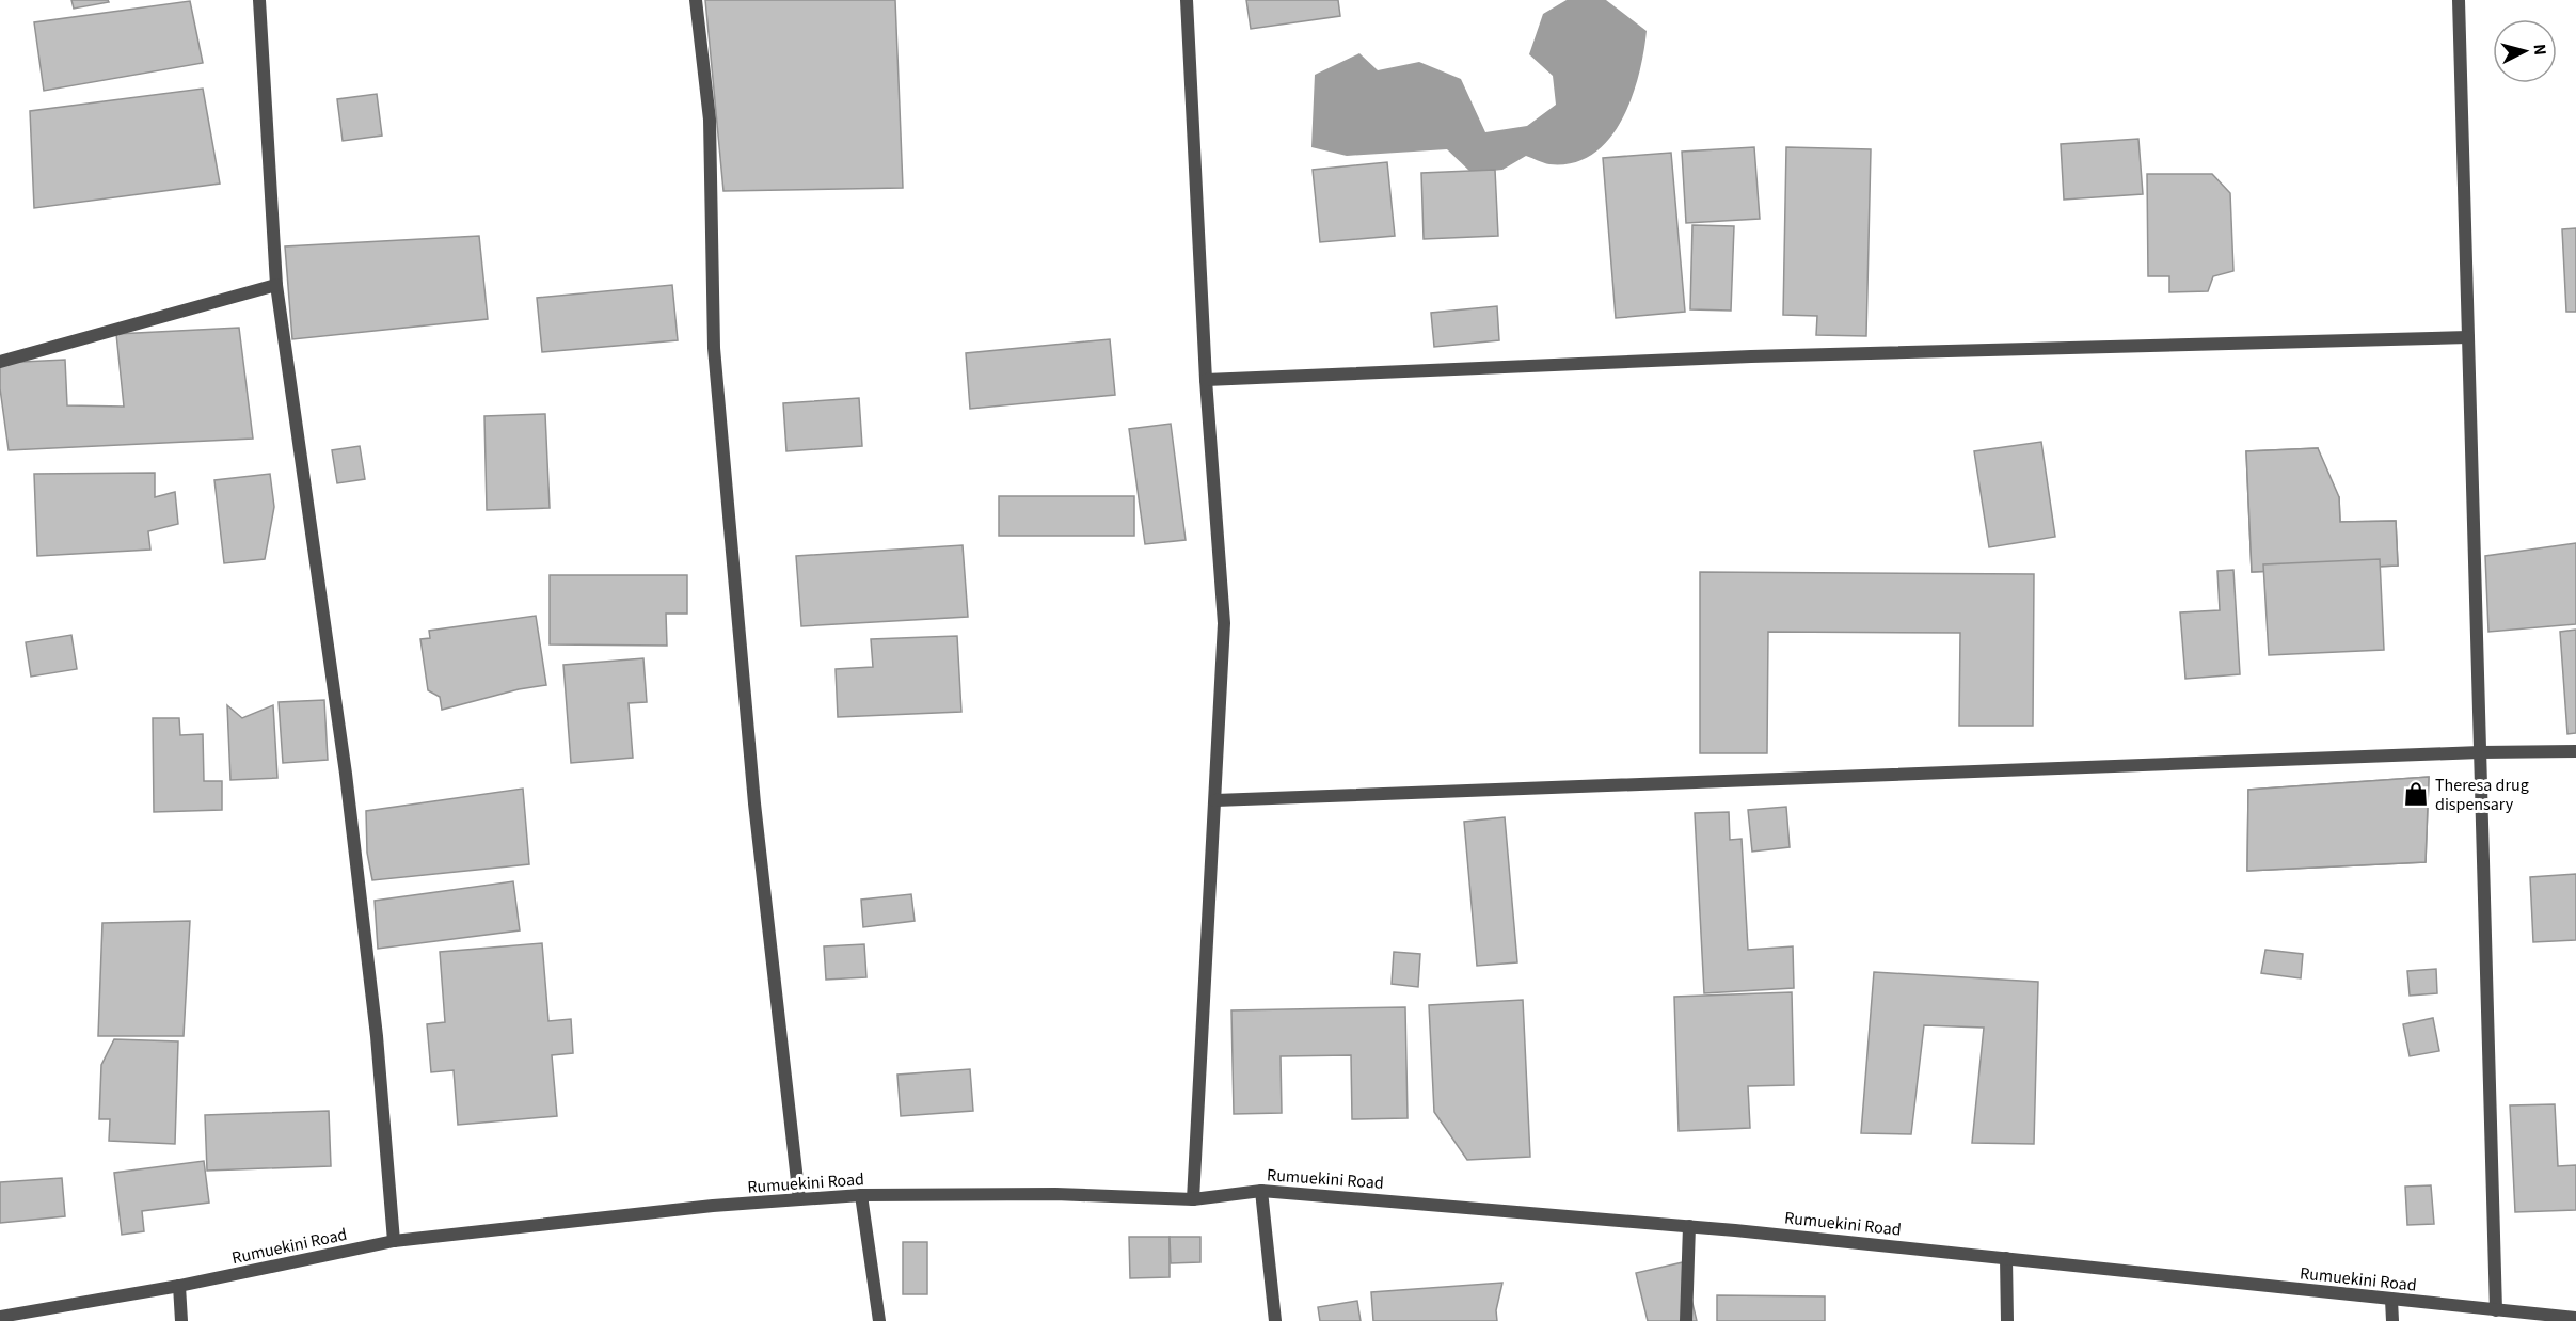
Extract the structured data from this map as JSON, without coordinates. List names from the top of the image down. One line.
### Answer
{"streets":{"street":["Rumuekini Road"]},"places":{"shop":["Theresa drug dispensary"]},"north":"right"}
